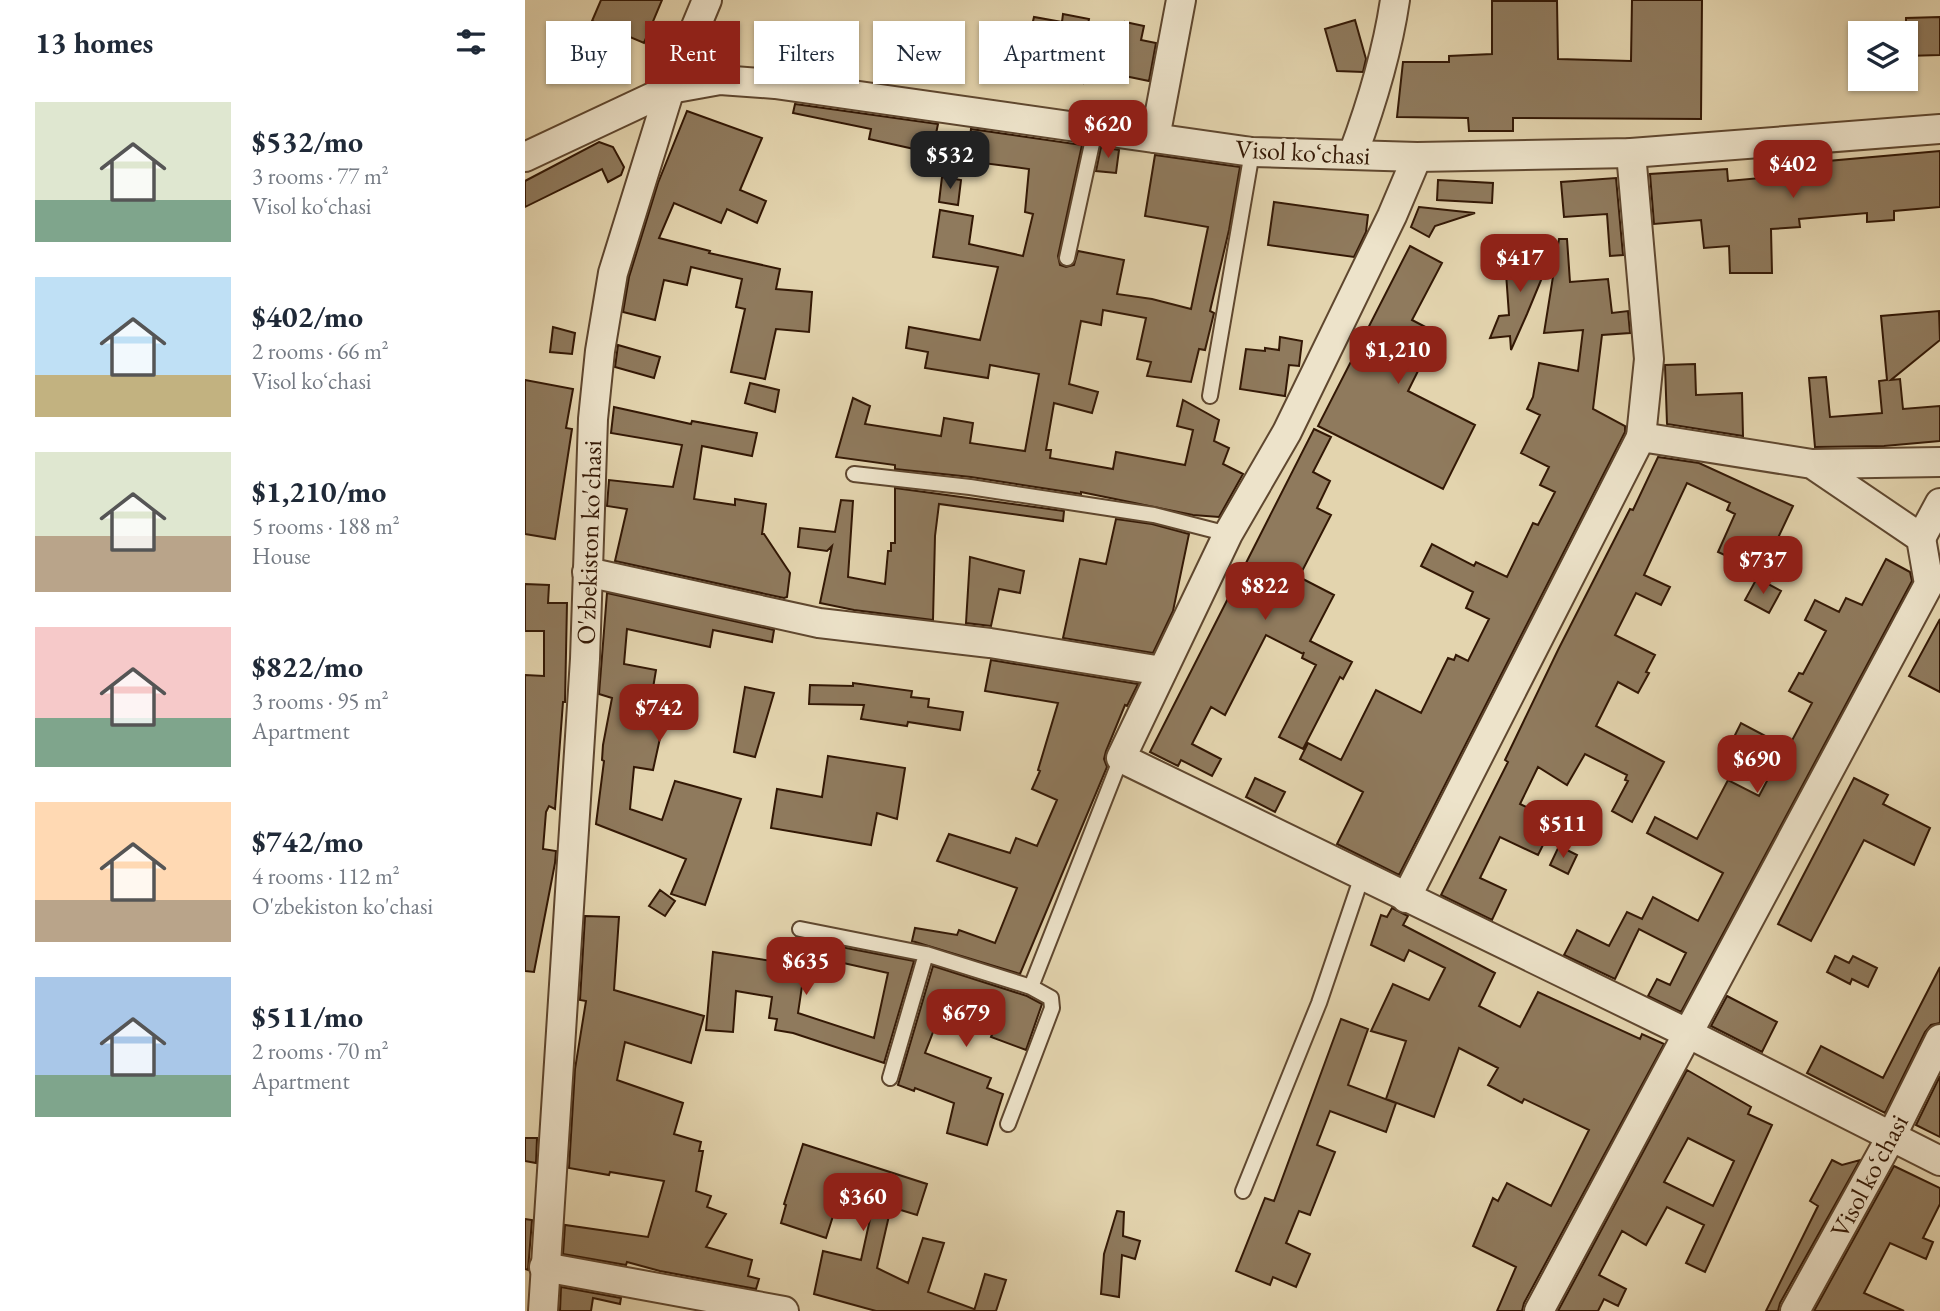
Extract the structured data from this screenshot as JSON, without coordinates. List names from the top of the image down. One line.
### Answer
{"streets":{"street":["Visol koʻchasi","O'zbekiston ko'chasi"]},"crossings":[["Visol koʻchasi","O'zbekiston ko'chasi"]],"page":{"heading":"13 homes","chip":["Buy","Rent","Filters","New","Apartment"],"list":[{"name":"$532/mo","note":"3 rooms · 77 m² · Visol koʻchasi"},{"name":"$402/mo","note":"2 rooms · 66 m² · Visol koʻchasi"},{"name":"$1,210/mo","note":"5 rooms · 188 m² · House"},{"name":"$822/mo","note":"3 rooms · 95 m² · Apartment"},{"name":"$742/mo","note":"4 rooms · 112 m² · O'zbekiston ko'chasi"},{"name":"$511/mo","note":"2 rooms · 70 m² · Apartment"}],"price":["$620","$532","$402","$417","$1,210","$737","$822","$742","$690","$511","$635","$679","$360"]}}
